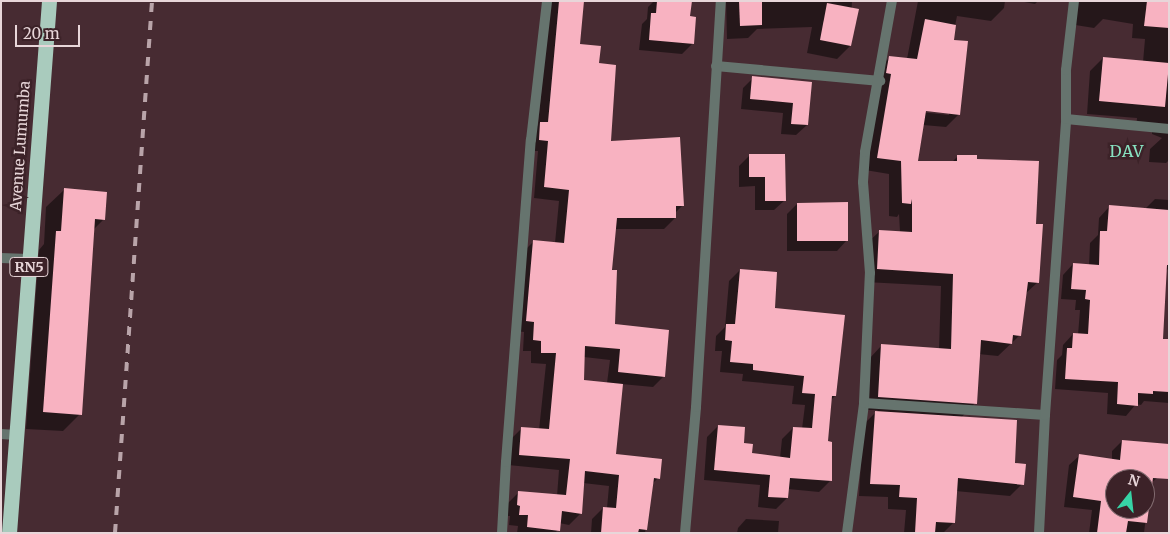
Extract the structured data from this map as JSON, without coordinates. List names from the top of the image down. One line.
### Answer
{"streets":{"highway":["Avenue Lumumba","RN5"]},"districts":["DAV"],"scale_bar":"20 m","north":"top"}
